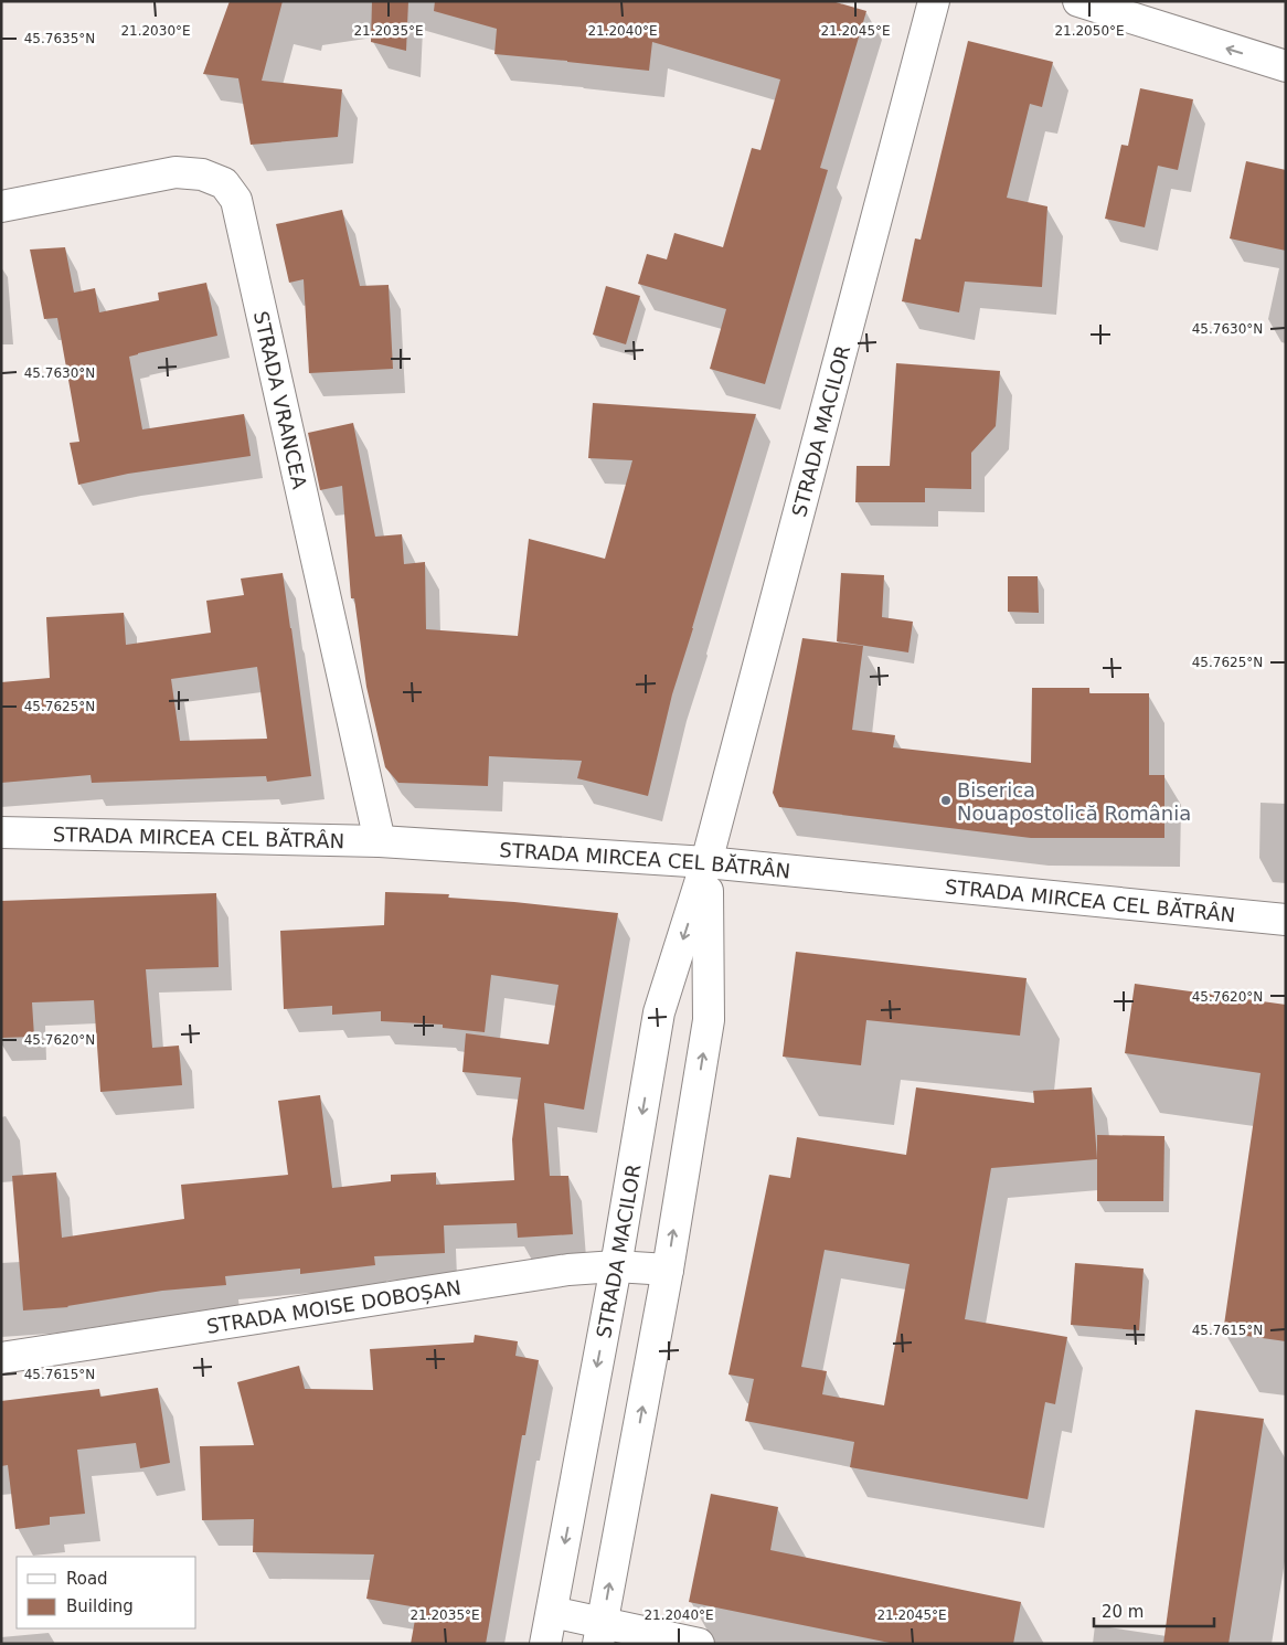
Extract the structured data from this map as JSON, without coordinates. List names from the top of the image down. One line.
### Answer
{"streets":{"street":["STRADA VRANCEA","STRADA MACILOR","STRADA MIRCEA CEL BĂTRÂN","STRADA MOISE DOBOȘAN"]},"crossings":[["STRADA VRANCEA","STRADA MIRCEA CEL BĂTRÂN"],["STRADA MACILOR","STRADA MIRCEA CEL BĂTRÂN"],["STRADA MACILOR","STRADA MOISE DOBOȘAN"]],"places":["Biserica Nouapostolică România"],"legend":["Road","Building"],"scale_bar":"20 m","coordinates":["21.2030°E","21.2035°E","21.2040°E","21.2045°E","21.2050°E","45.7635°N","45.7630°N","45.7625°N","45.7620°N","45.7615°N"]}
